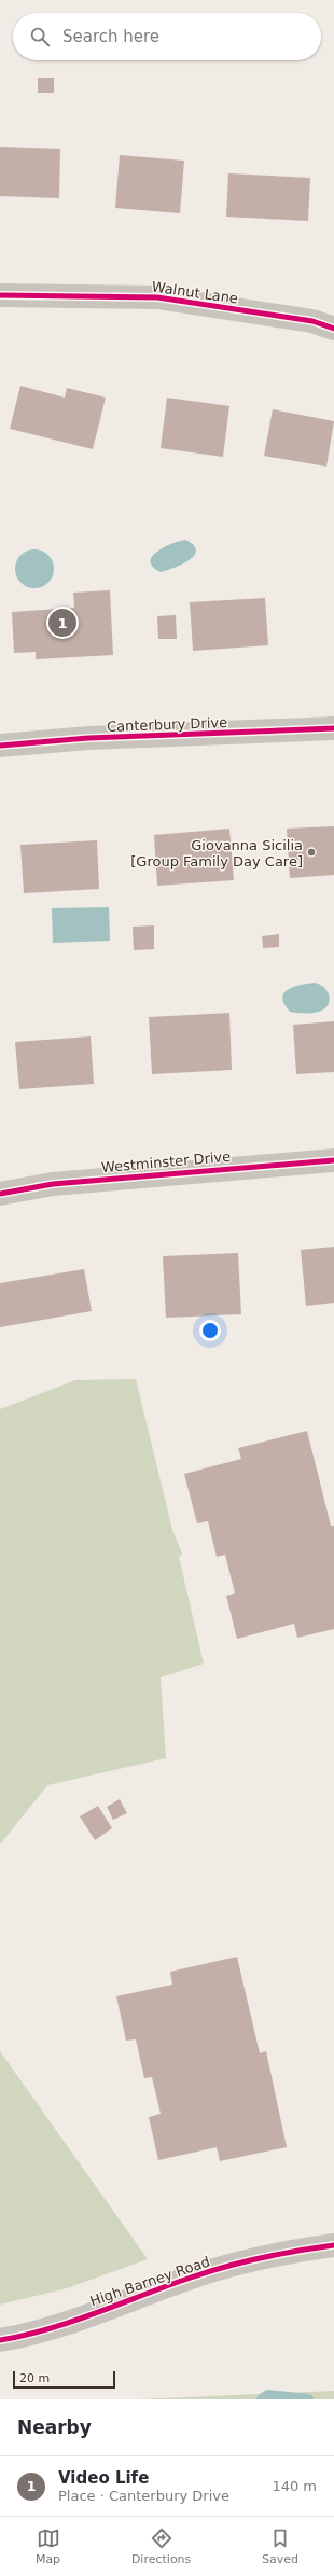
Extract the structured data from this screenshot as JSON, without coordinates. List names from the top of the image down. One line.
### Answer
{"streets":{"street":["Walnut Lane","Canterbury Drive","Westminster Drive","High Barney Road"]},"places":["Giovanna Sicilia [Group Family Day Care]"],"scale_bar":"20 m","page":{"search":"Search here","pins":"1","scale":"20 m","heading":"Nearby","list":[{"mark":"1","name":"Video Life","note":"Place · Canterbury Drive","value":"140 m"}],"nav":["Map","Directions","Saved"]}}
